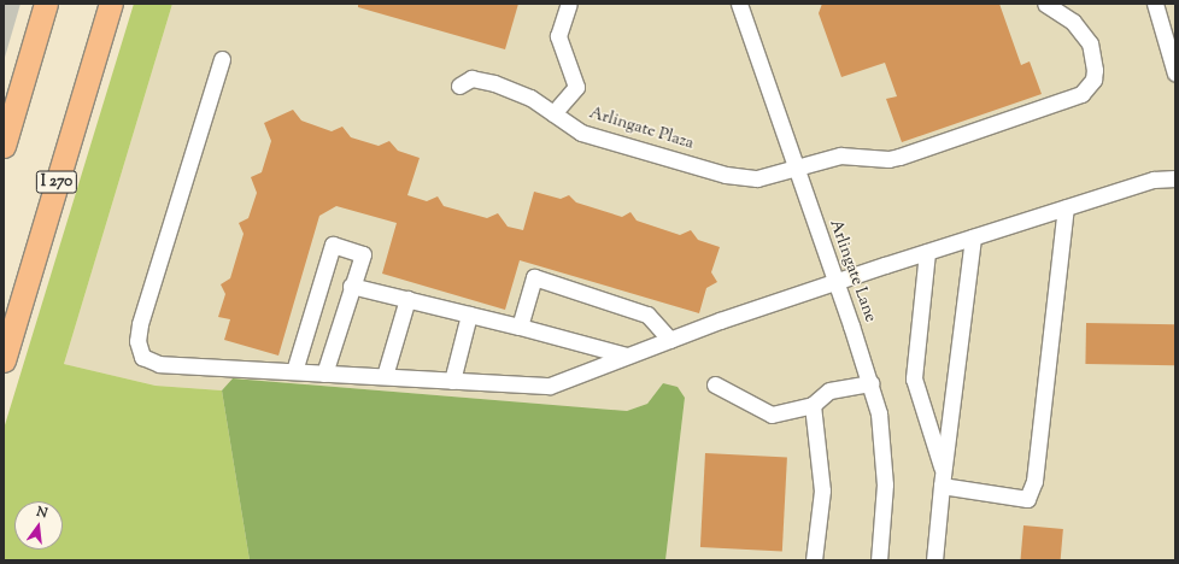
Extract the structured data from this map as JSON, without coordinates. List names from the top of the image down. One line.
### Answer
{"streets":{"highway":["I 270"],"street":["Arlingate Plaza","Arlingate Lane"]},"crossings":[["Arlingate Plaza","Arlingate Lane"]],"north":"top"}
